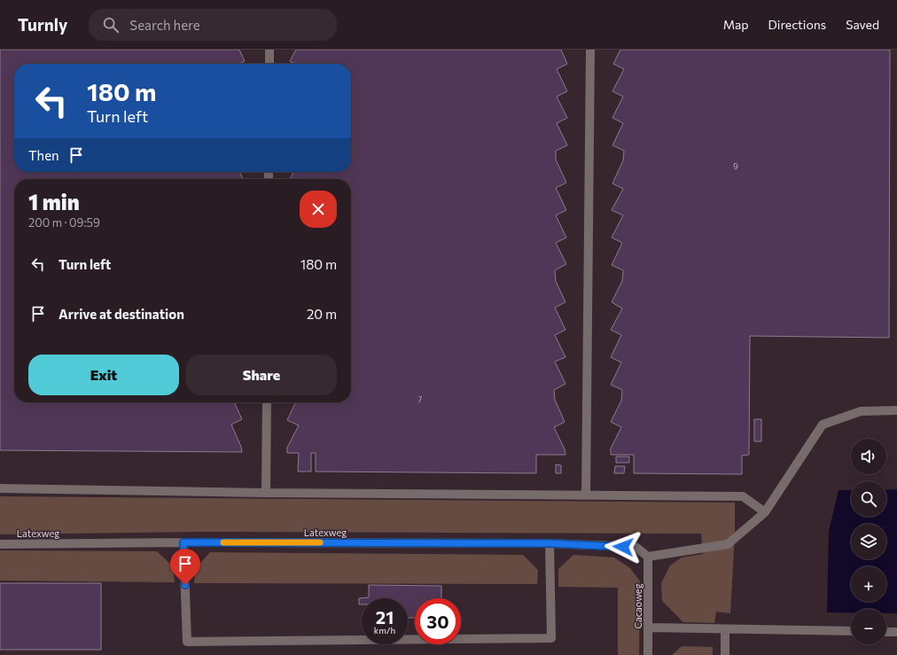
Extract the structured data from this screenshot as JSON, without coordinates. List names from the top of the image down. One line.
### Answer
{"streets":{"street":["Latexweg","Cacaoweg"]},"crossings":[["Latexweg","Cacaoweg"]],"house_numbers":["9","7"],"page":{"header":"Turnly","search":"Search here","nav":["Map","Directions","Saved"],"turn":["180 m","Turn left"],"then":"Then","heading":["1 min","200 m · 09:59"],"list":[{"name":"Turn left","value":"180 m"},{"name":"Arrive at destination","value":"20 m"}],"buttons":["Exit","Share"],"map_buttons":["+","−"],"speed":"21 km/h","limit":"30"}}
